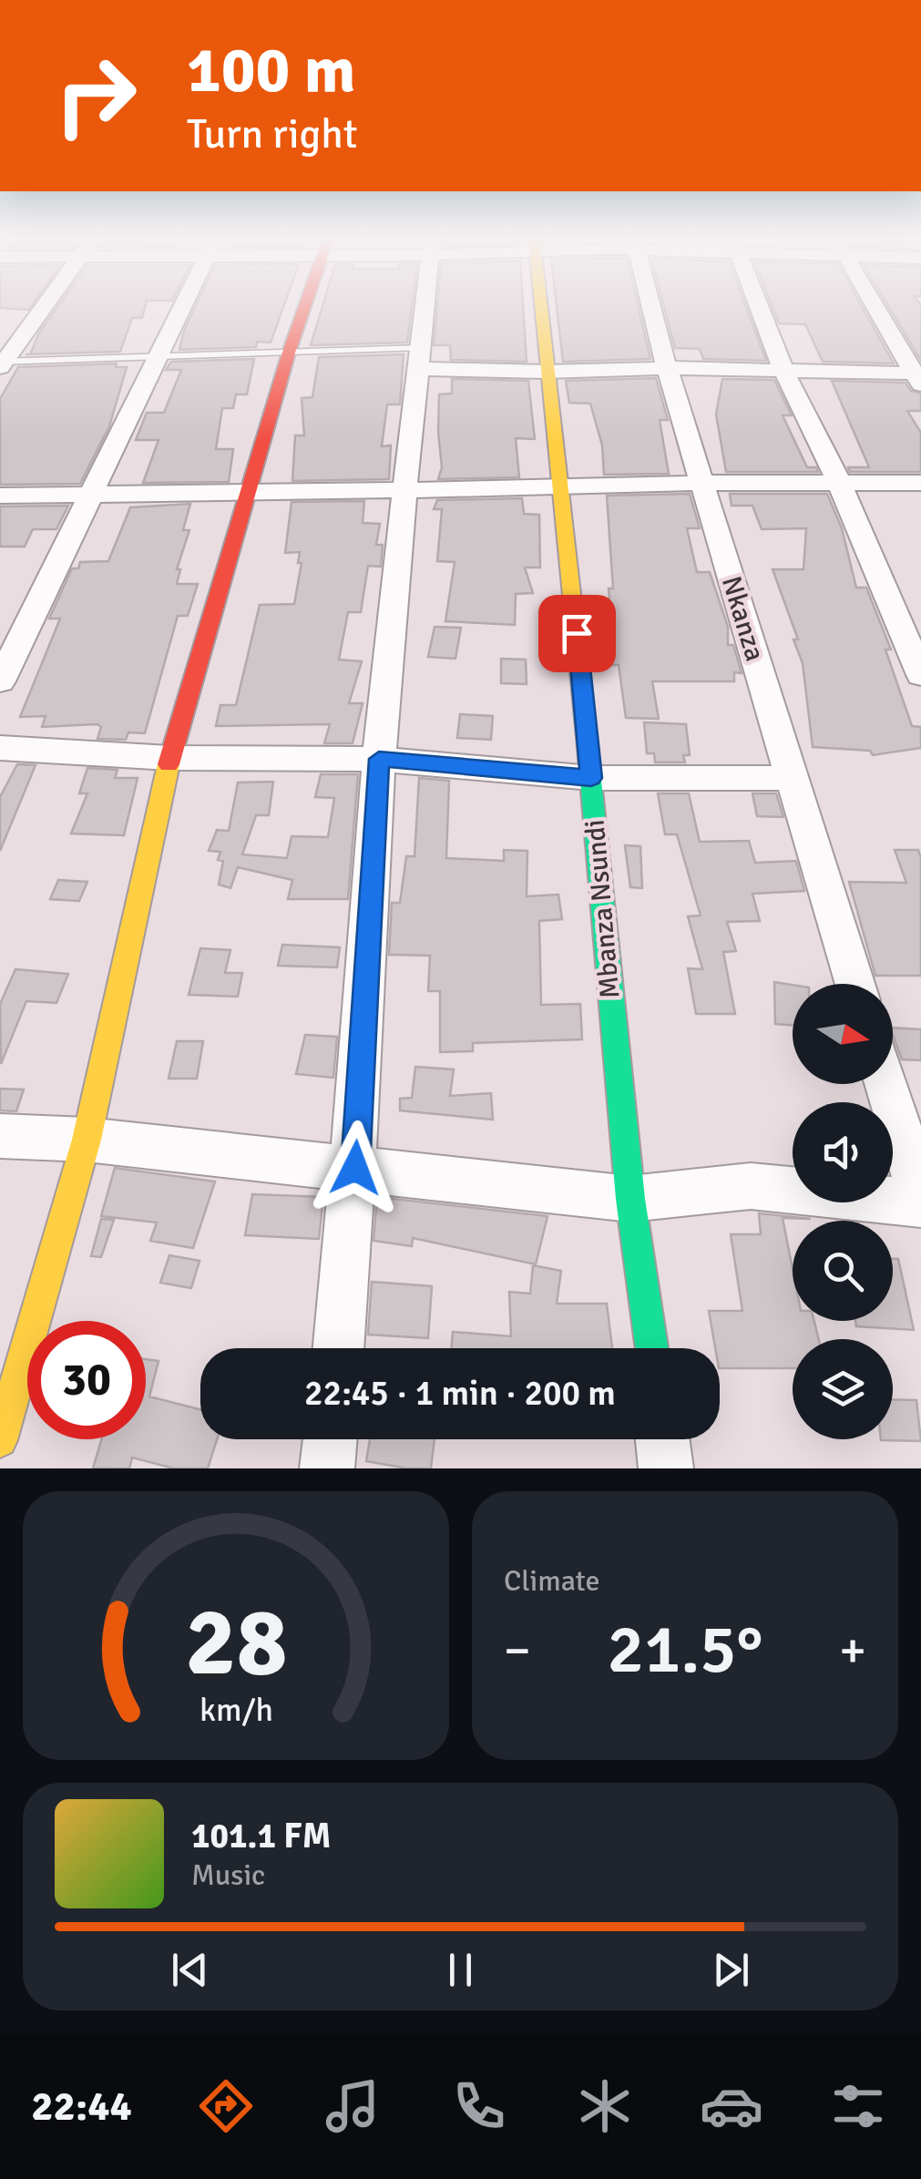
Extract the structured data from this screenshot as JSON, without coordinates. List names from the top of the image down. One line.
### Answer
{"streets":{"street":["Nkanza","Mbanza Nsundi"]},"north":"right","page":{"turn":["100 m","Turn right"],"limit":"30","trip":"22:45 · 1 min · 200 m","tile":"Climate","heat":["−","21.5°","+"],"song":["101.1 FM","Music"],"tabs":"22:44","gauge":["28","km/h"]}}
